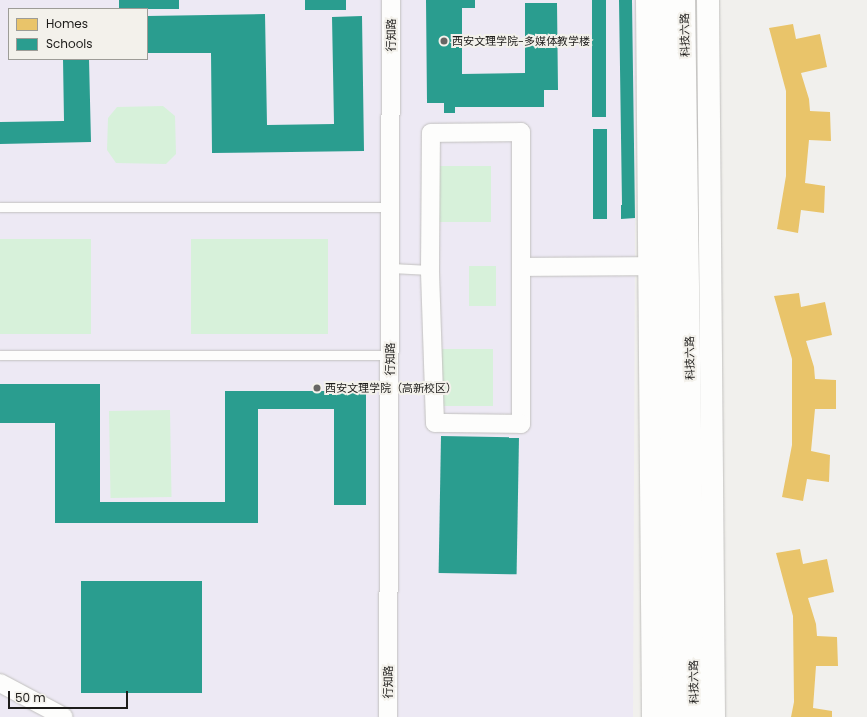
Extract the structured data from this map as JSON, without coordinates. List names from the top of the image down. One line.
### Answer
{"streets":{"main road":["科技六路"],"street":["行知路"]},"places":["西安文理学院-多媒体教学楼","西安文理学院（高新校区）"],"legend":["Homes","Schools"],"scale_bar":"50 m"}
